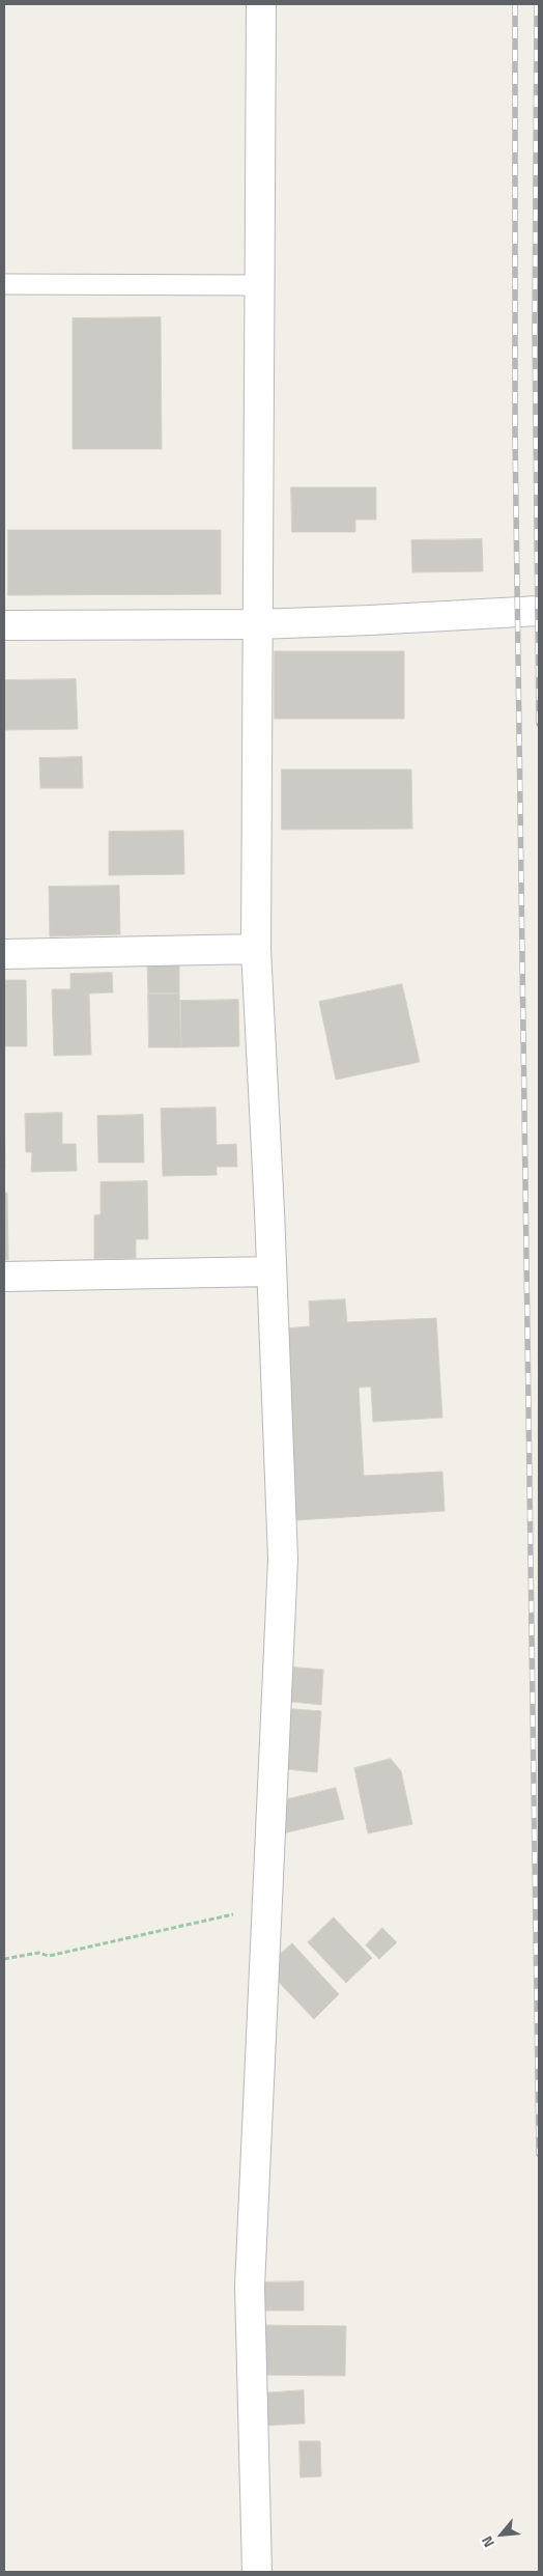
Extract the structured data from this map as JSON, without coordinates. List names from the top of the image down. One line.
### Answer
{"north":"bottom left"}
